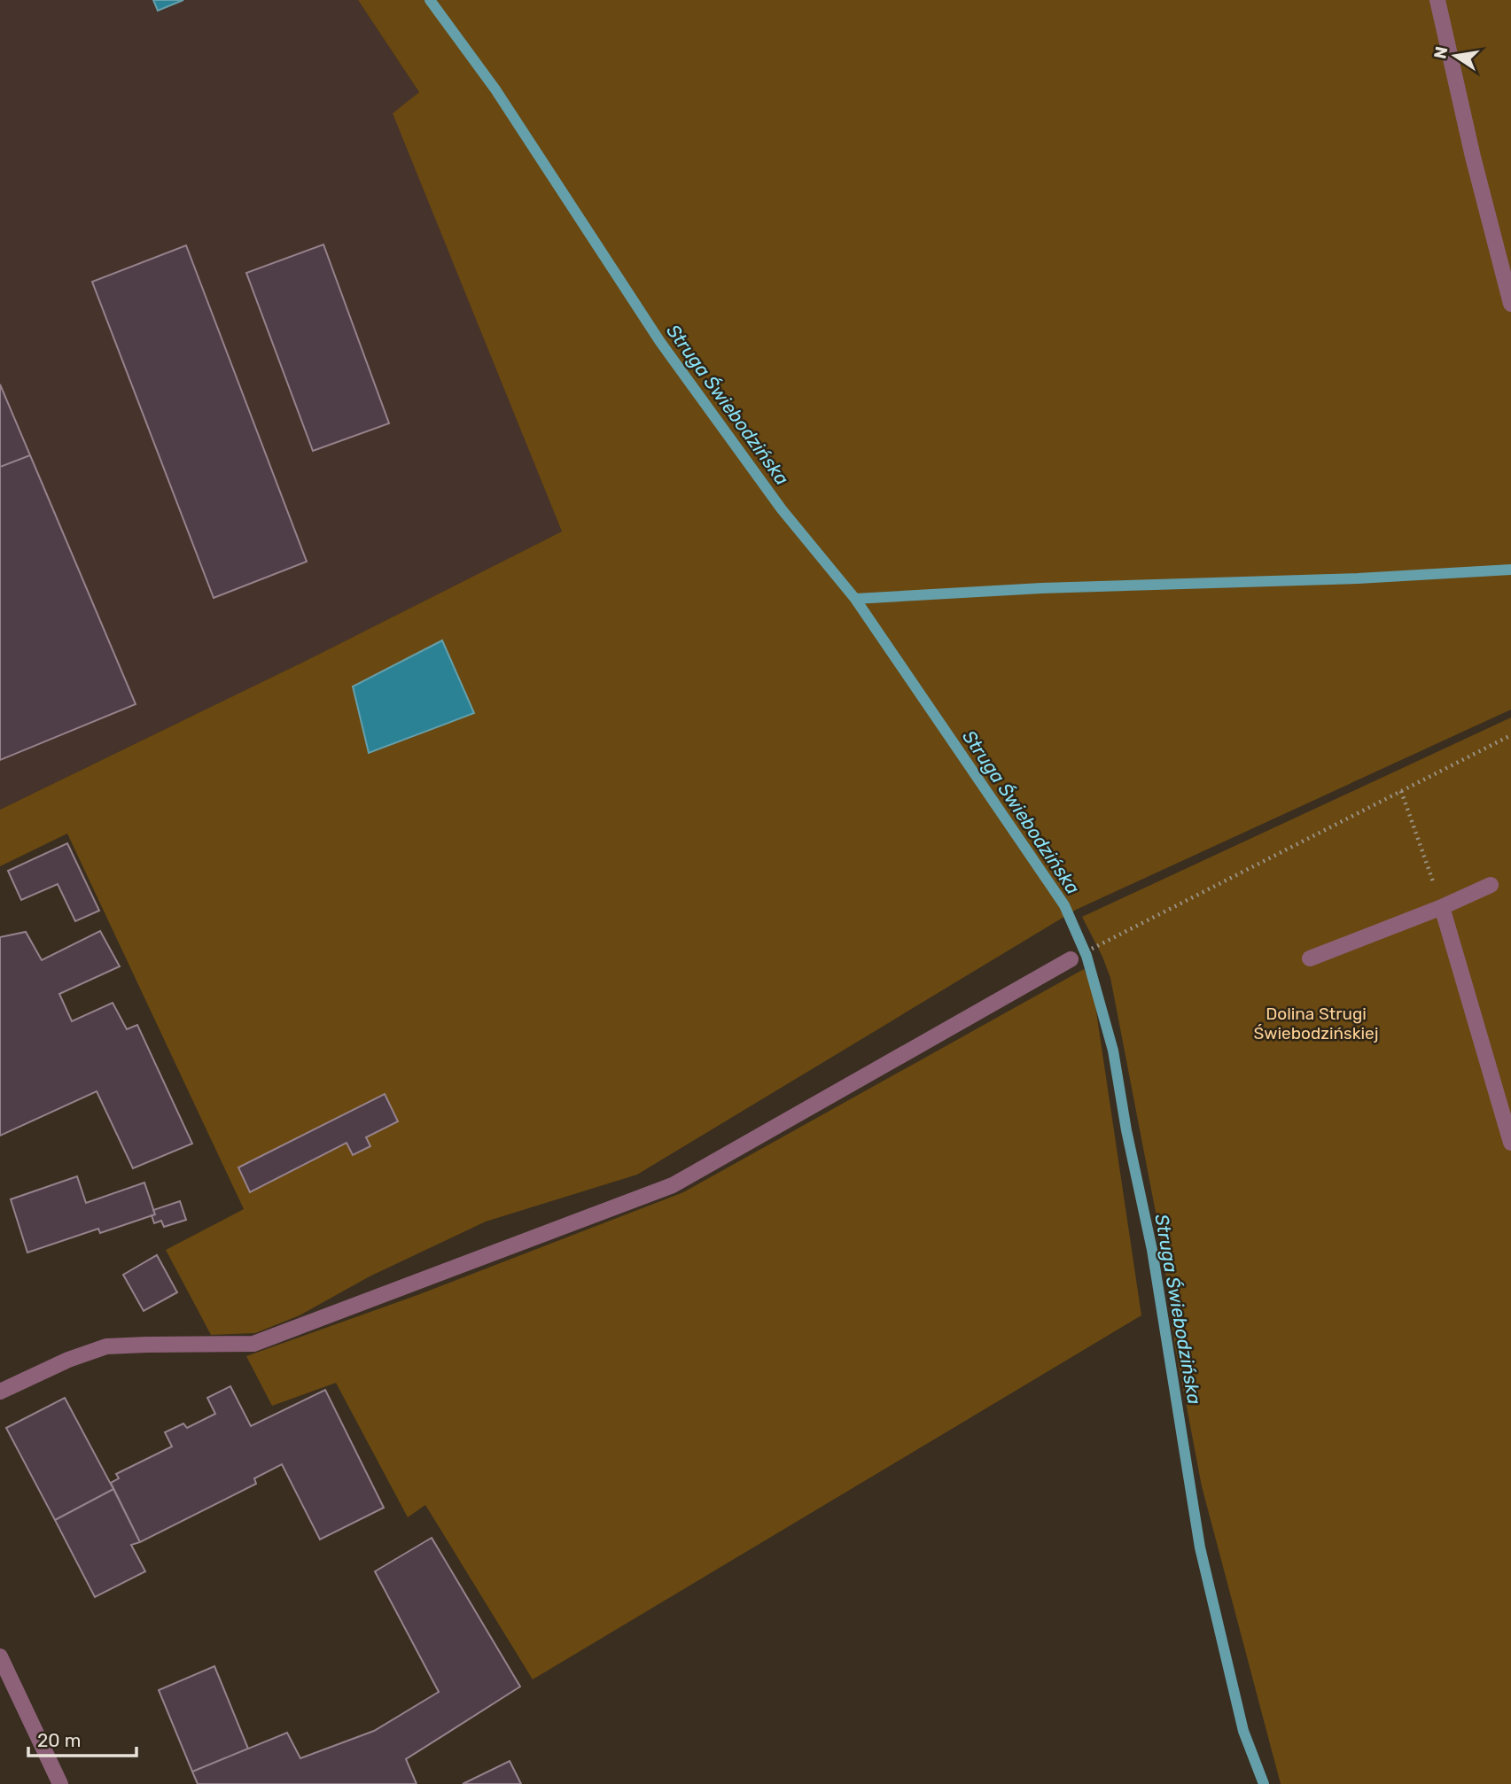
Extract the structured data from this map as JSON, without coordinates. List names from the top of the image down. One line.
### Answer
{"water":["Struga Świebodzińska"],"parks":["Dolina Strugi Świebodzińskiej"],"scale_bar":"20 m","north":"left"}
